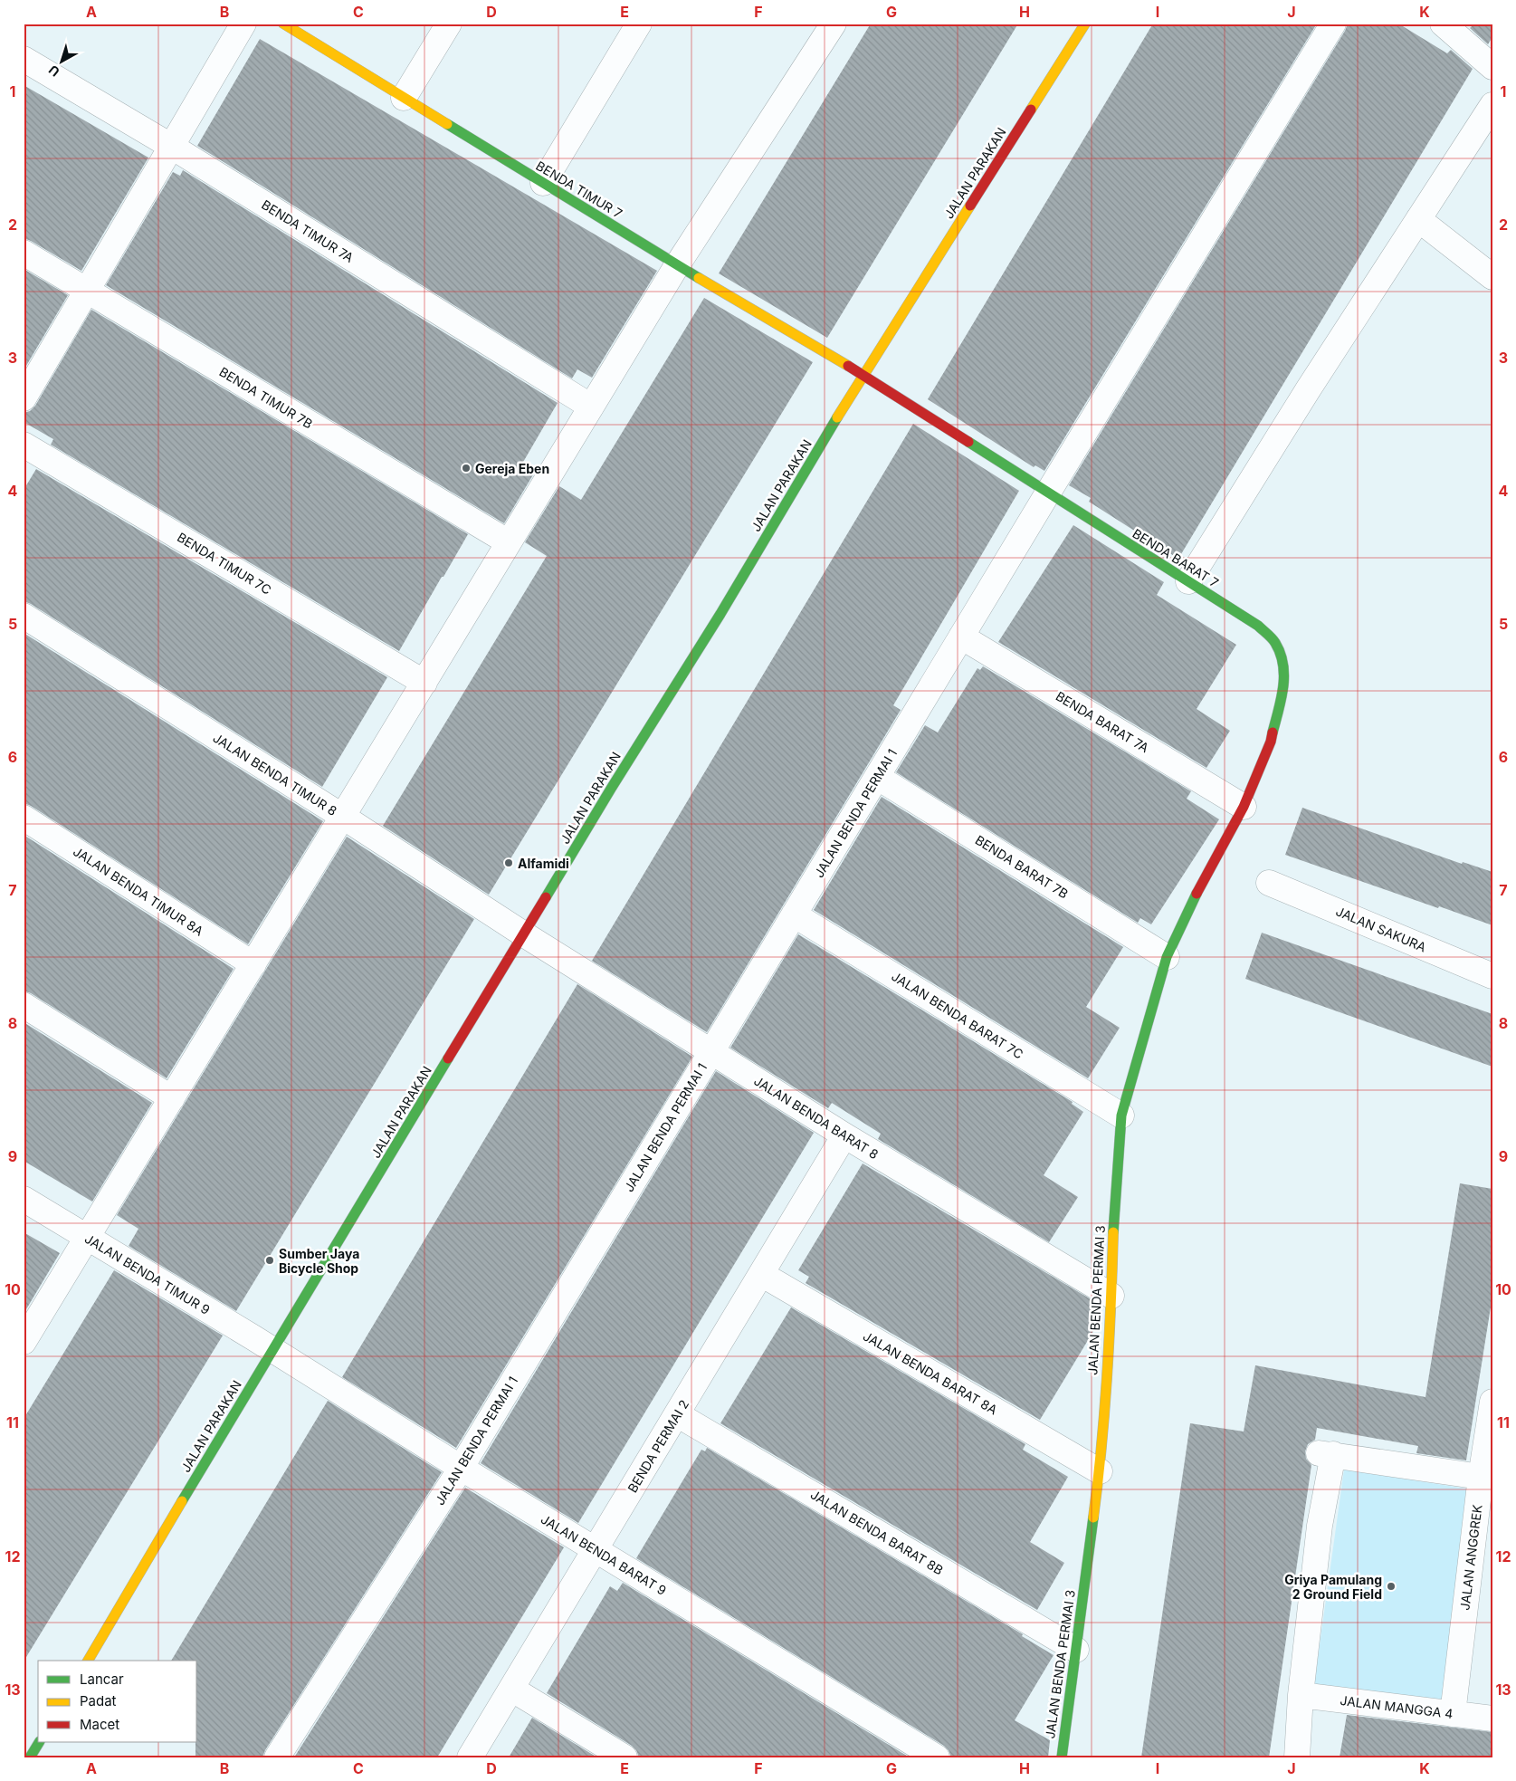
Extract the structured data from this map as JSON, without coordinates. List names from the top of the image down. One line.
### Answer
{"streets":{"street":["JALAN PARAKAN","BENDA TIMUR 7","BENDA TIMUR 7A","BENDA TIMUR 7B","BENDA BARAT 7","BENDA TIMUR 7C","BENDA BARAT 7A","JALAN BENDA TIMUR 8","JALAN BENDA PERMAI 1","BENDA BARAT 7B","JALAN BENDA TIMUR 8A","JALAN SAKURA","JALAN BENDA BARAT 7C","JALAN BENDA BARAT 8","JALAN BENDA TIMUR 9","JALAN BENDA PERMAI 3","JALAN BENDA BARAT 8A","BENDA PERMAI 2","JALAN BENDA BARAT 8B","JALAN BENDA BARAT 9","JALAN ANGGREK","JALAN MANGGA 4"]},"crossings":[["JALAN PARAKAN","BENDA TIMUR 7"],["JALAN PARAKAN","BENDA BARAT 7"],["JALAN PARAKAN","JALAN BENDA TIMUR 8"],["JALAN PARAKAN","JALAN BENDA BARAT 8"],["JALAN PARAKAN","JALAN BENDA TIMUR 9"],["JALAN PARAKAN","JALAN BENDA BARAT 9"],["BENDA TIMUR 7","BENDA BARAT 7"],["BENDA BARAT 7","BENDA BARAT 7A"],["BENDA BARAT 7","JALAN BENDA PERMAI 1"],["BENDA BARAT 7","JALAN BENDA PERMAI 3"],["BENDA BARAT 7A","JALAN BENDA PERMAI 1"],["JALAN BENDA TIMUR 8","JALAN BENDA BARAT 8"],["JALAN BENDA PERMAI 1","BENDA BARAT 7B"],["JALAN BENDA PERMAI 1","JALAN BENDA BARAT 7C"],["JALAN BENDA PERMAI 1","JALAN BENDA BARAT 8"],["JALAN BENDA PERMAI 1","JALAN BENDA BARAT 9"],["BENDA BARAT 7B","JALAN BENDA PERMAI 3"],["JALAN BENDA BARAT 7C","JALAN BENDA PERMAI 3"],["JALAN BENDA BARAT 8","JALAN BENDA PERMAI 3"],["JALAN BENDA BARAT 8","BENDA PERMAI 2"],["JALAN BENDA TIMUR 9","JALAN BENDA BARAT 9"],["JALAN BENDA PERMAI 3","JALAN BENDA BARAT 8A"],["JALAN BENDA PERMAI 3","JALAN BENDA BARAT 8B"],["JALAN BENDA BARAT 8A","BENDA PERMAI 2"],["BENDA PERMAI 2","JALAN BENDA BARAT 8B"],["BENDA PERMAI 2","JALAN BENDA BARAT 9"],["JALAN ANGGREK","JALAN MANGGA 4"]],"places":["Gereja Eben","Alfamidi","Sumber Jaya Bicycle Shop","Griya Pamulang 2 Ground Field"],"legend":["Lancar","Padat","Macet"],"north":"bottom left","grid":{"columns":["A","B","C","D","E","F","G","H","I","J","K"],"rows":["1","2","3","4","5","6","7","8","9","10","11","12","13"]}}
